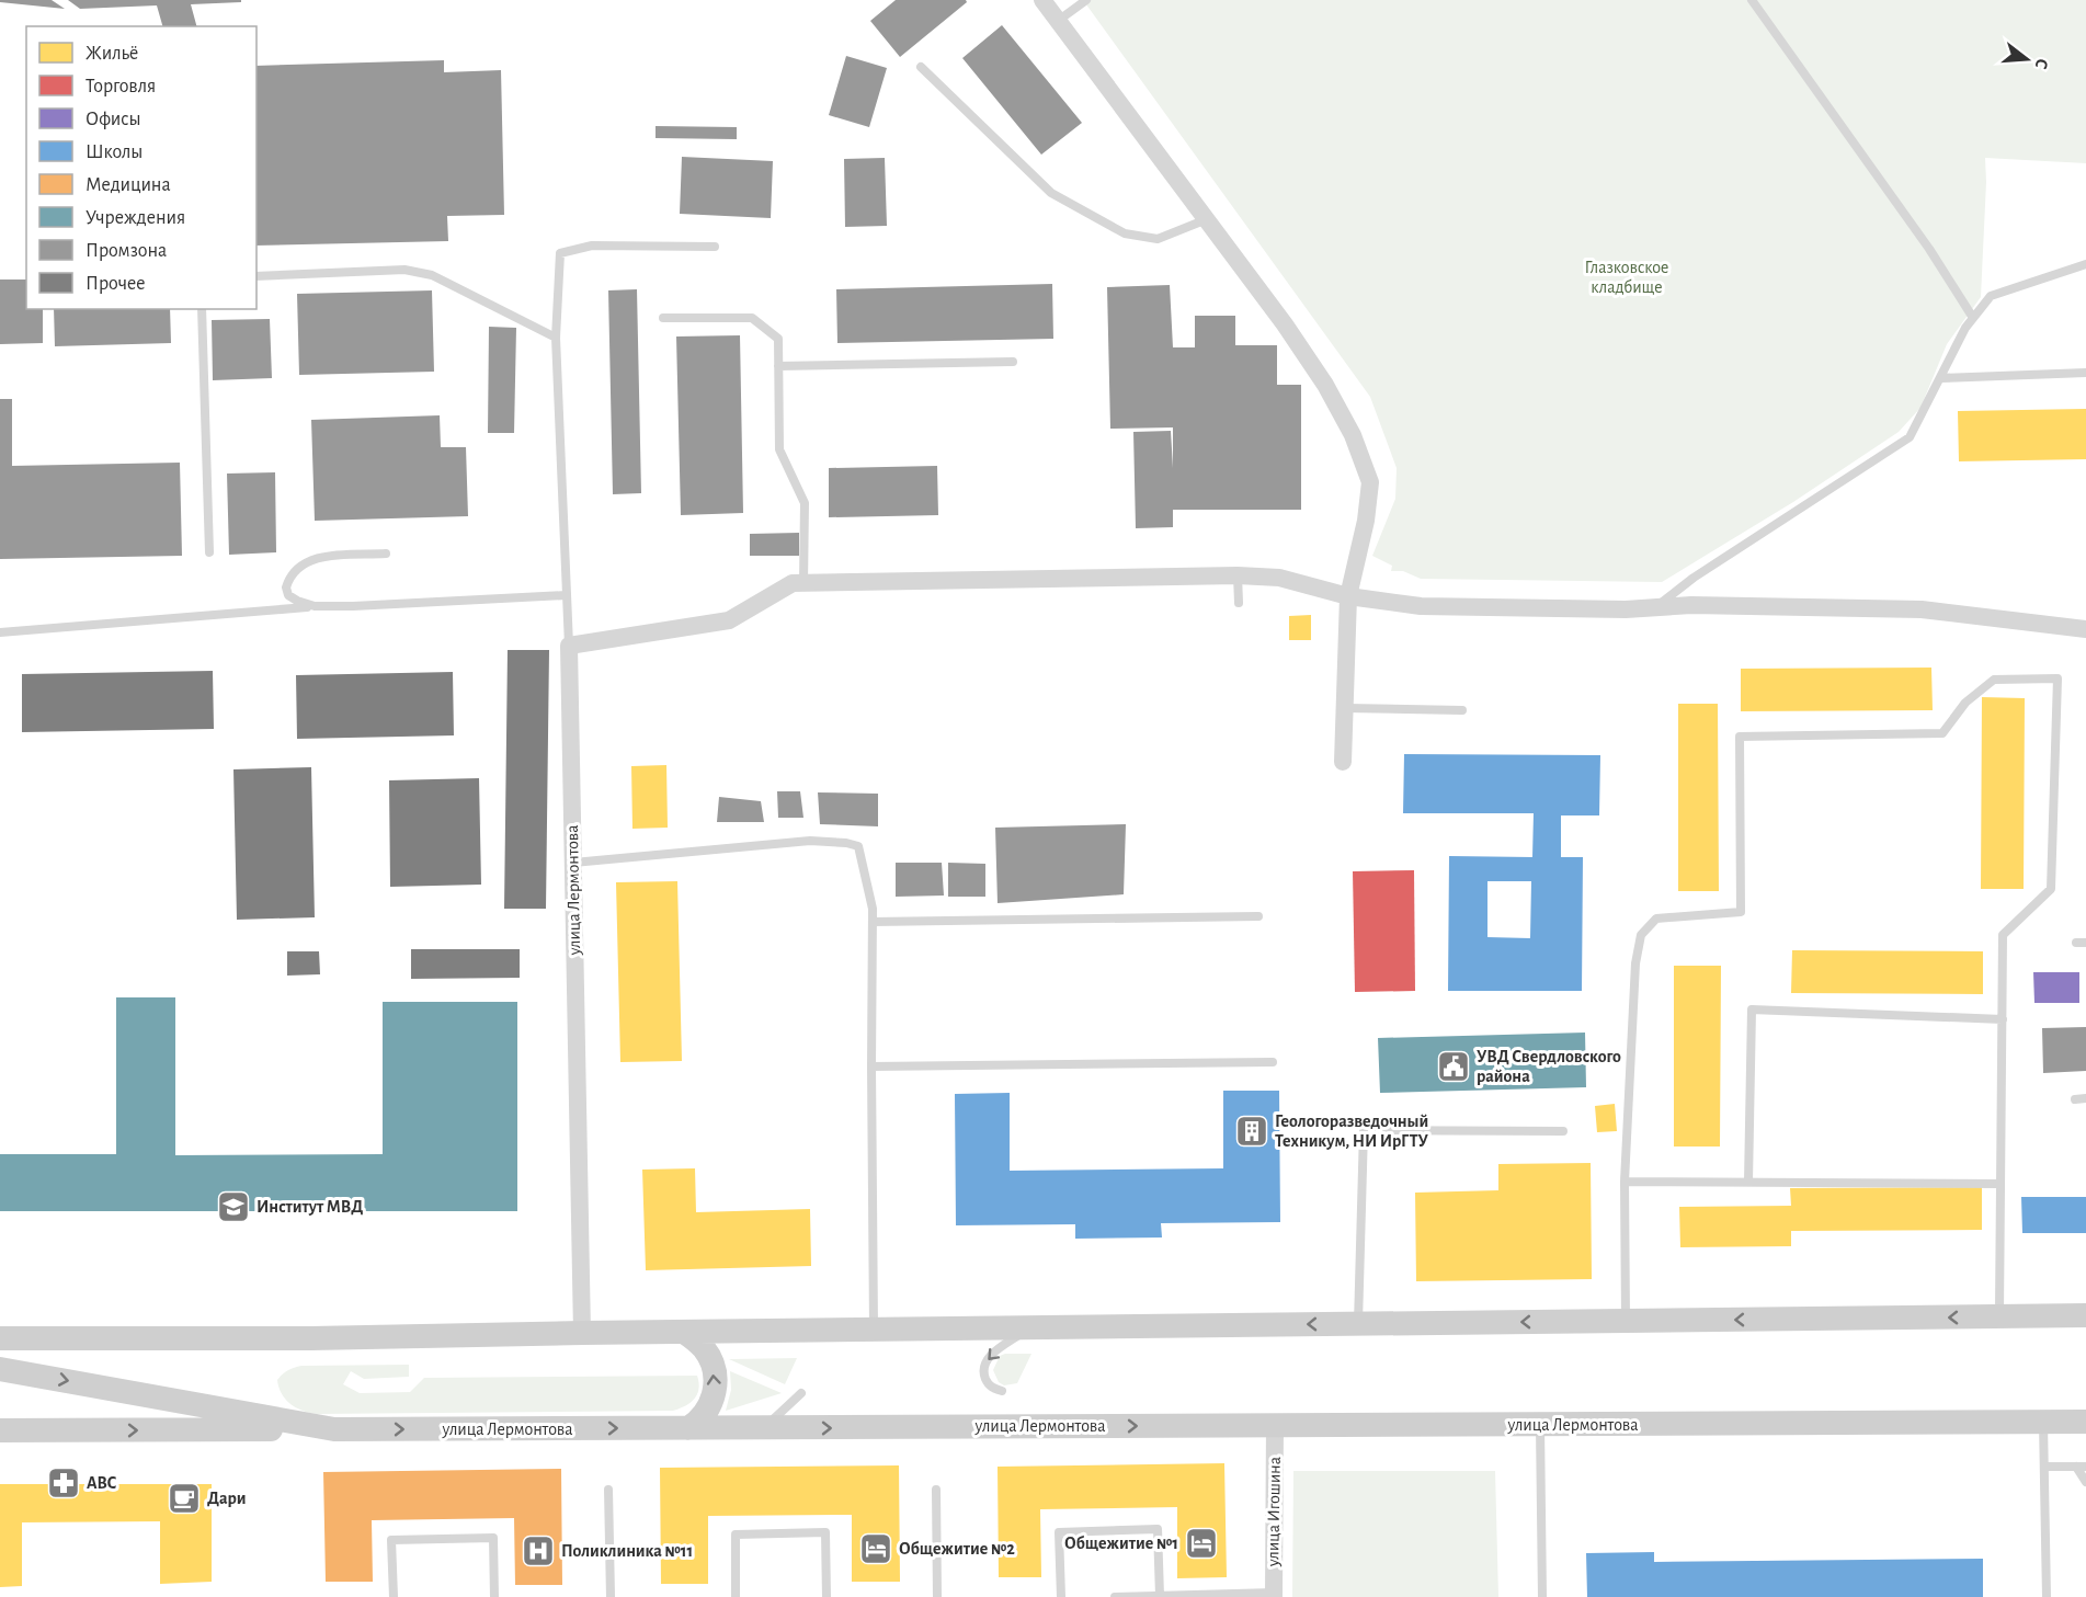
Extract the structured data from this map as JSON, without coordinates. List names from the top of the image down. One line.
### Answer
{"streets":{"main road":["улица Лермонтова"],"street":["улица Игошина"]},"crossings":[["улица Лермонтова","улица Игошина"]],"one_way":["улица Лермонтова"],"parks":["Глазковское кладбище"],"places":{"public building":["УВД Свердловского района"],"building":["Геологоразведочный Техникум, НИ ИрГТУ"],"school or university":["Институт МВД"],"pharmacy":["ABC"],"cafe":["Дари"],"hotel":["Общежитие №1","Общежитие №2"],"hospital":["Поликлиника №11"]},"legend":["Жильё","Торговля","Офисы","Школы","Медицина","Учреждения","Промзона","Прочее"],"north":"right"}
